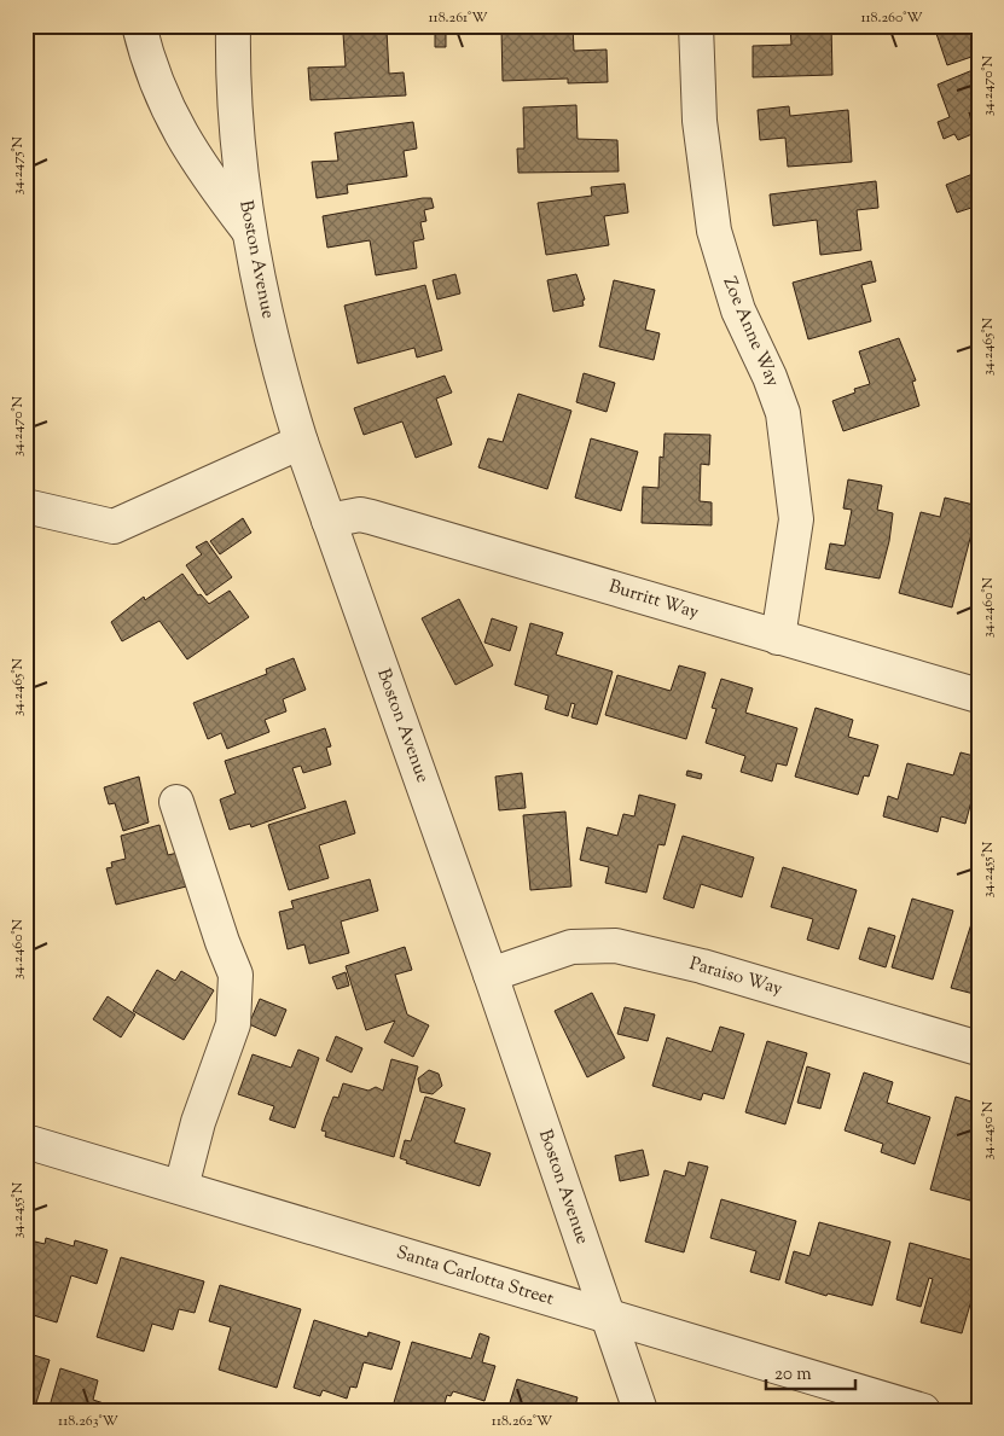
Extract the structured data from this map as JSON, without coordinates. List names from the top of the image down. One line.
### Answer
{"streets":{"street":["Boston Avenue","Zoe Anne Way","Burritt Way","Paraiso Way","Santa Carlotta Street"]},"crossings":[["Boston Avenue","Burritt Way"],["Boston Avenue","Paraiso Way"],["Boston Avenue","Santa Carlotta Street"],["Zoe Anne Way","Burritt Way"]],"scale_bar":"20 m","coordinates":["118.261°W","118.260°W","34.2470°N","34.2475°N","34.2465°N","34.2460°N","34.2455°N","34.2450°N","118.263°W","118.262°W"]}
